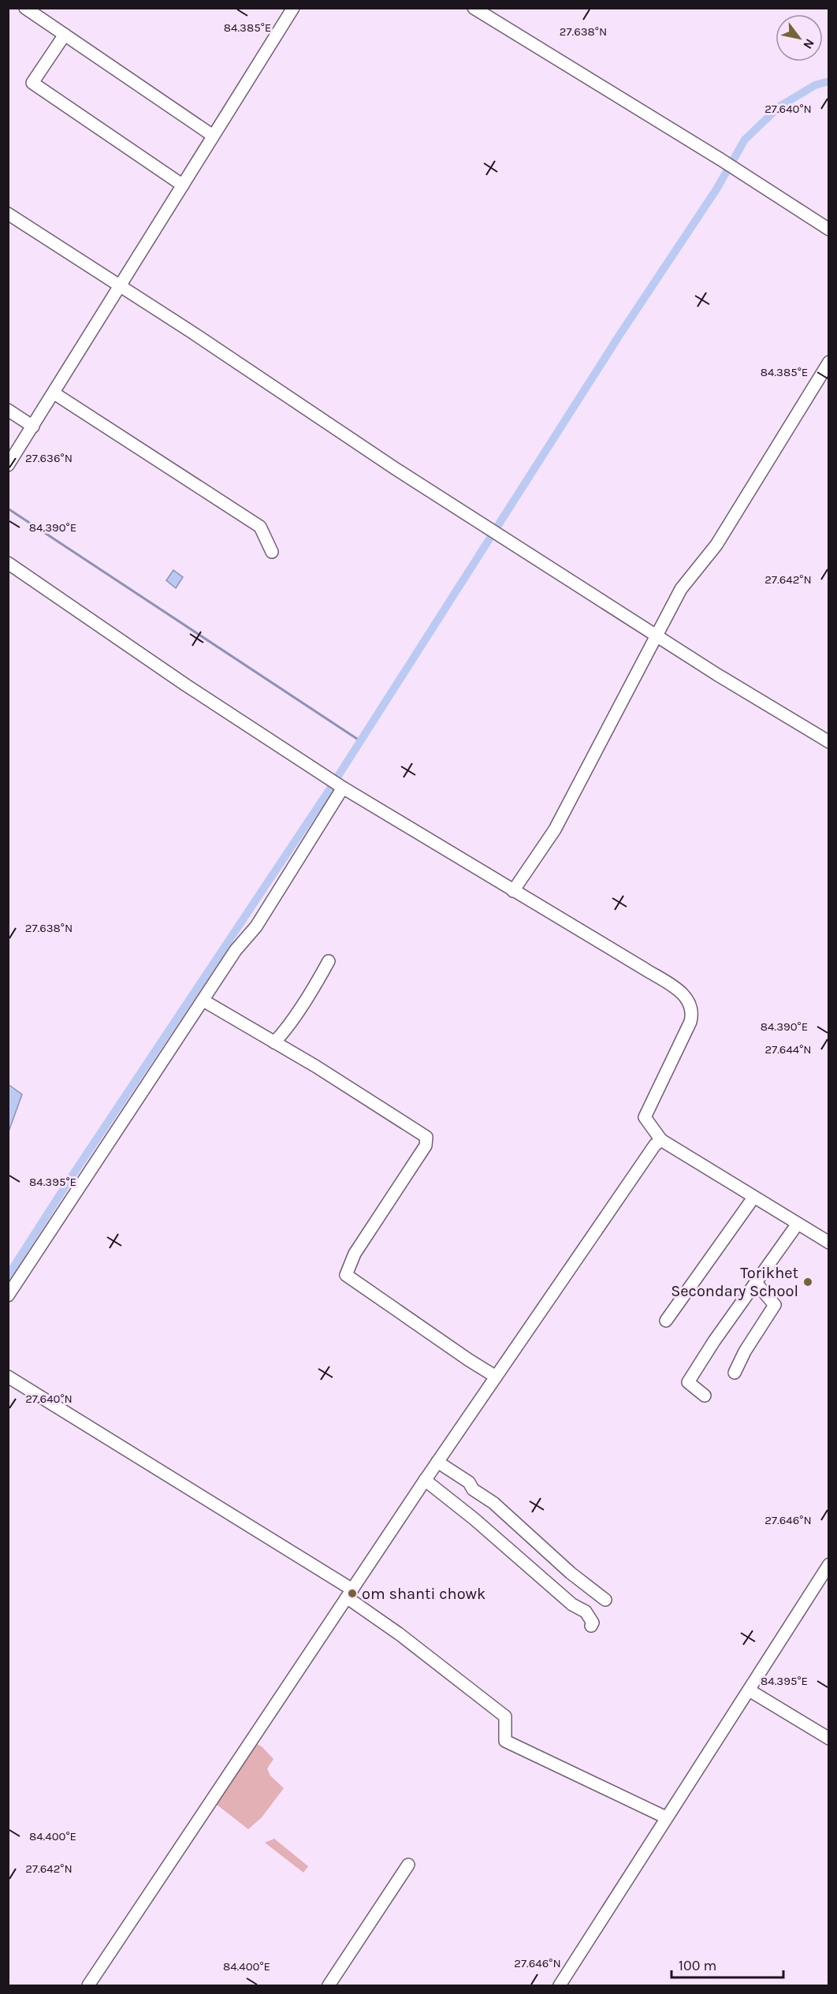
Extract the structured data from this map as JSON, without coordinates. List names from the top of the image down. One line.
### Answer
{"places":["Torikhet Secondary School","om shanti chowk"],"scale_bar":"100 m","north":"bottom right","coordinates":["84.385°E","27.638°N","27.640°N","27.636°N","84.390°E","27.642°N","27.644°N","84.395°E","27.646°N","84.400°E"]}
